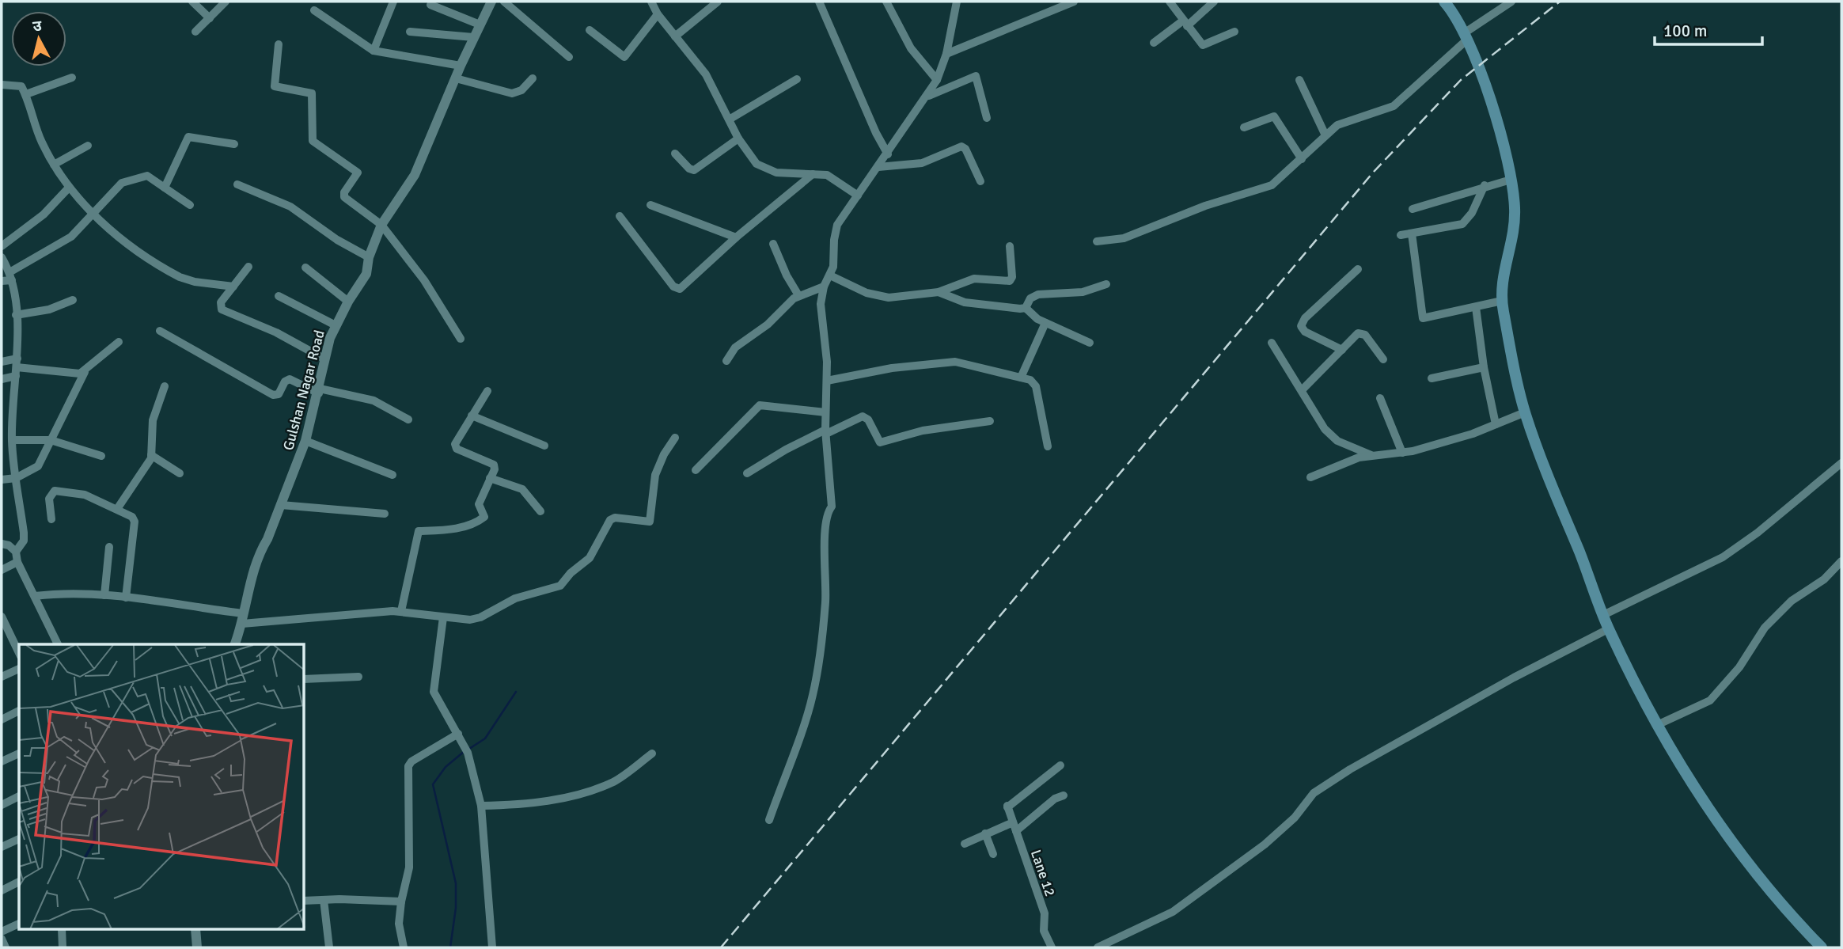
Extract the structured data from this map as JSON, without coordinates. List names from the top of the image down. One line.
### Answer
{"streets":{"street":["Gulshan Nagar Road","Lane 12"]},"scale_bar":"100 m","north":"top"}
